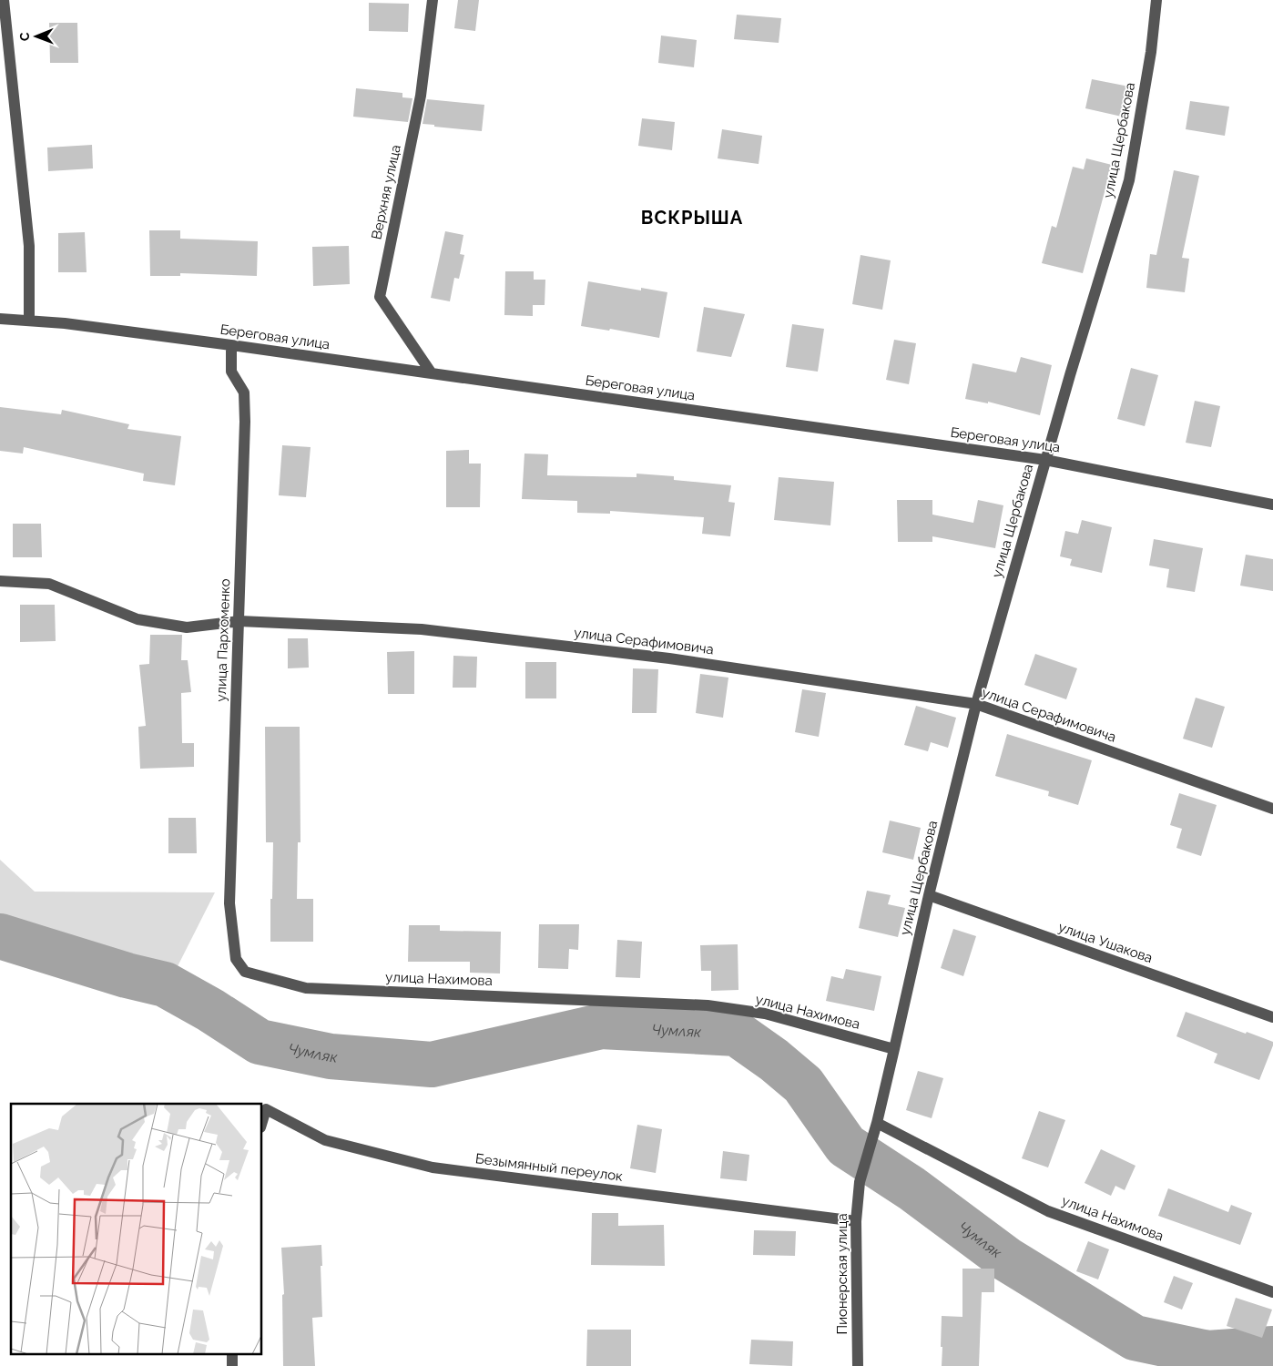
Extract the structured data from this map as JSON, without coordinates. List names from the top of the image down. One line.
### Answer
{"streets":{"street":["улица Щербакова","Верхняя улица","Береговая улица","улица Пархоменко","улица Серафимовича","улица Ушакова","улица Нахимова","Безымянный переулок","Пионерская улица"]},"crossings":[["улица Щербакова","Береговая улица"],["улица Щербакова","улица Серафимовича"],["улица Щербакова","улица Ушакова"],["улица Щербакова","улица Нахимова"],["Верхняя улица","Береговая улица"],["Береговая улица","улица Пархоменко"],["улица Пархоменко","улица Серафимовича"],["улица Пархоменко","улица Нахимова"],["улица Нахимова","Пионерская улица"],["Безымянный переулок","Пионерская улица"]],"districts":["ВСКРЫША"],"water":["Чумляк"],"north":"left"}
